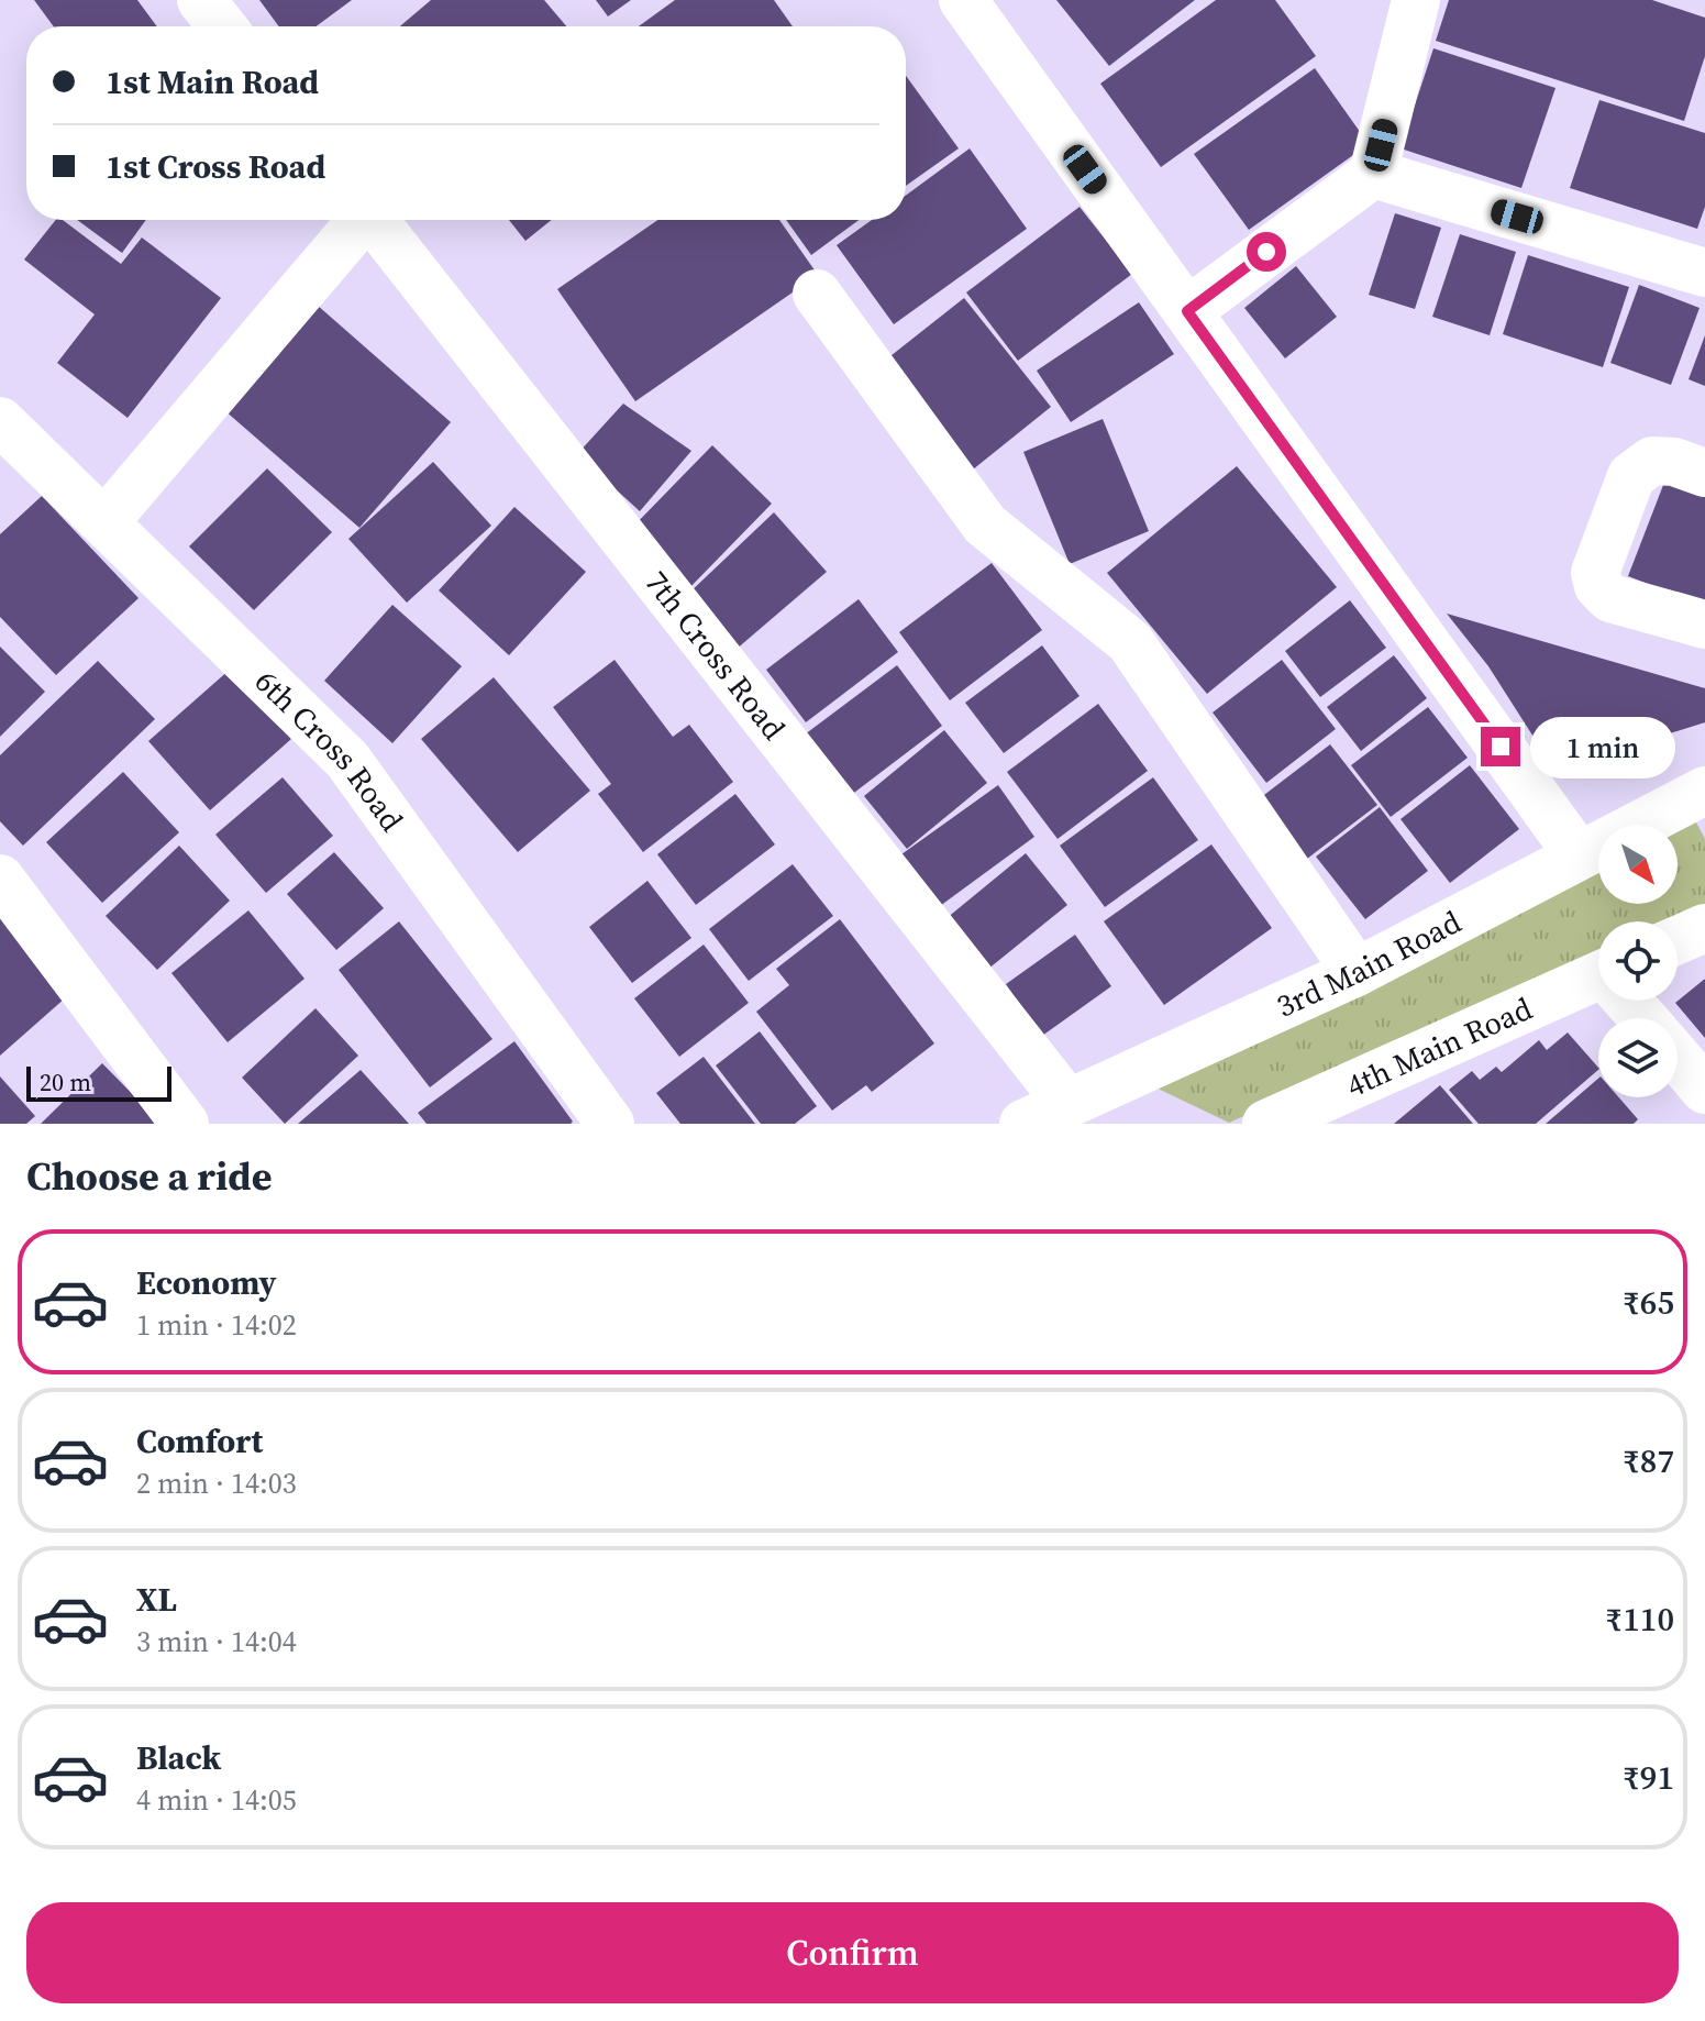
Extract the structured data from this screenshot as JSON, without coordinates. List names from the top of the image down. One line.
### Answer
{"streets":{"street":["7th Cross Road","6th Cross Road","3rd Main Road","4th Main Road"]},"crossings":[["7th Cross Road","3rd Main Road"]],"scale_bar":"20 m","north":"bottom right","page":{"banner":["1st Main Road","1st Cross Road"],"bubble":"1 min","scale":"20 m","heading":"Choose a ride","list":[{"name":"Economy","note":"1 min · 14:02","value":"₹65"},{"name":"Comfort","note":"2 min · 14:03","value":"₹87"},{"name":"XL","note":"3 min · 14:04","value":"₹110"},{"name":"Black","note":"4 min · 14:05","value":"₹91"}],"buttons":"Confirm"}}
